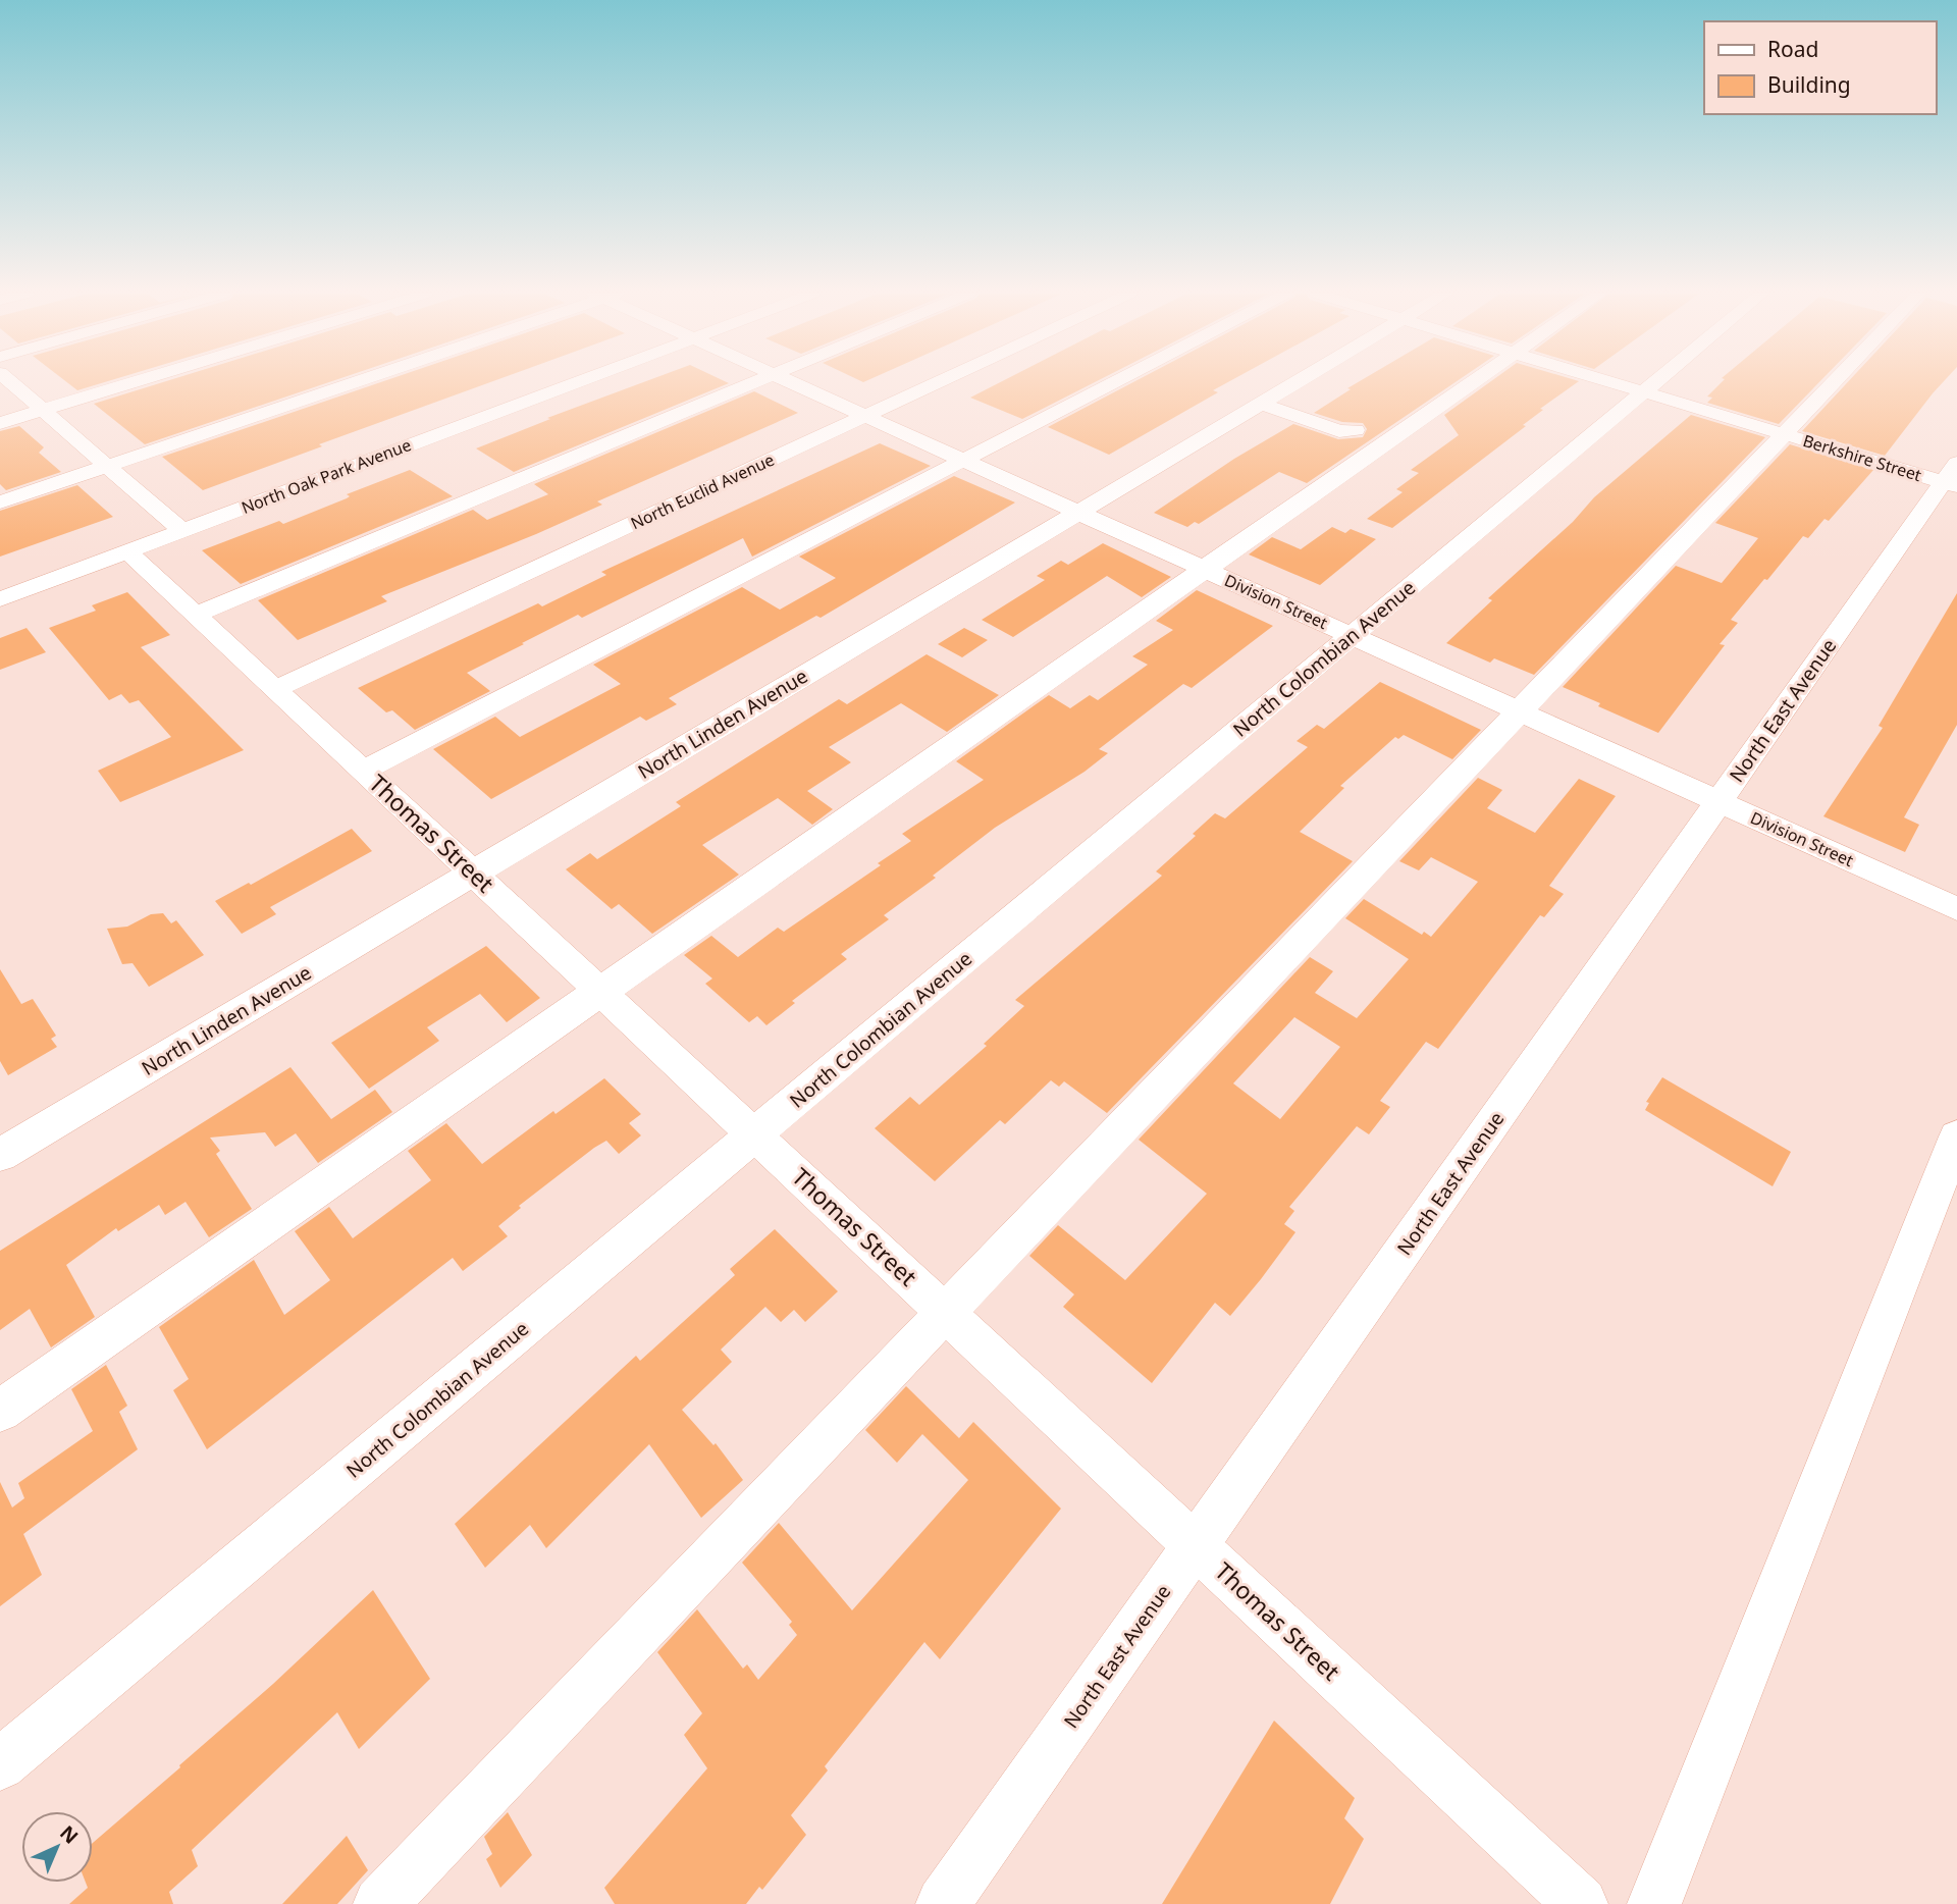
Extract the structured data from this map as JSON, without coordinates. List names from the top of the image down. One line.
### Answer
{"streets":{"street":["Berkshire Street","North Oak Park Avenue","North Euclid Avenue","Division Street","North Colombian Avenue","North East Avenue","North Linden Avenue","Thomas Street"]},"crossings":[["Berkshire Street","North Colombian Avenue"],["Berkshire Street","North East Avenue"],["North Oak Park Avenue","Thomas Street"],["North Euclid Avenue","Division Street"],["North Euclid Avenue","Thomas Street"],["Division Street","North Colombian Avenue"],["Division Street","North East Avenue"],["Division Street","North Linden Avenue"],["North Colombian Avenue","Thomas Street"],["North East Avenue","Thomas Street"],["North Linden Avenue","Thomas Street"]],"legend":["Road","Building"],"north":"top right"}
